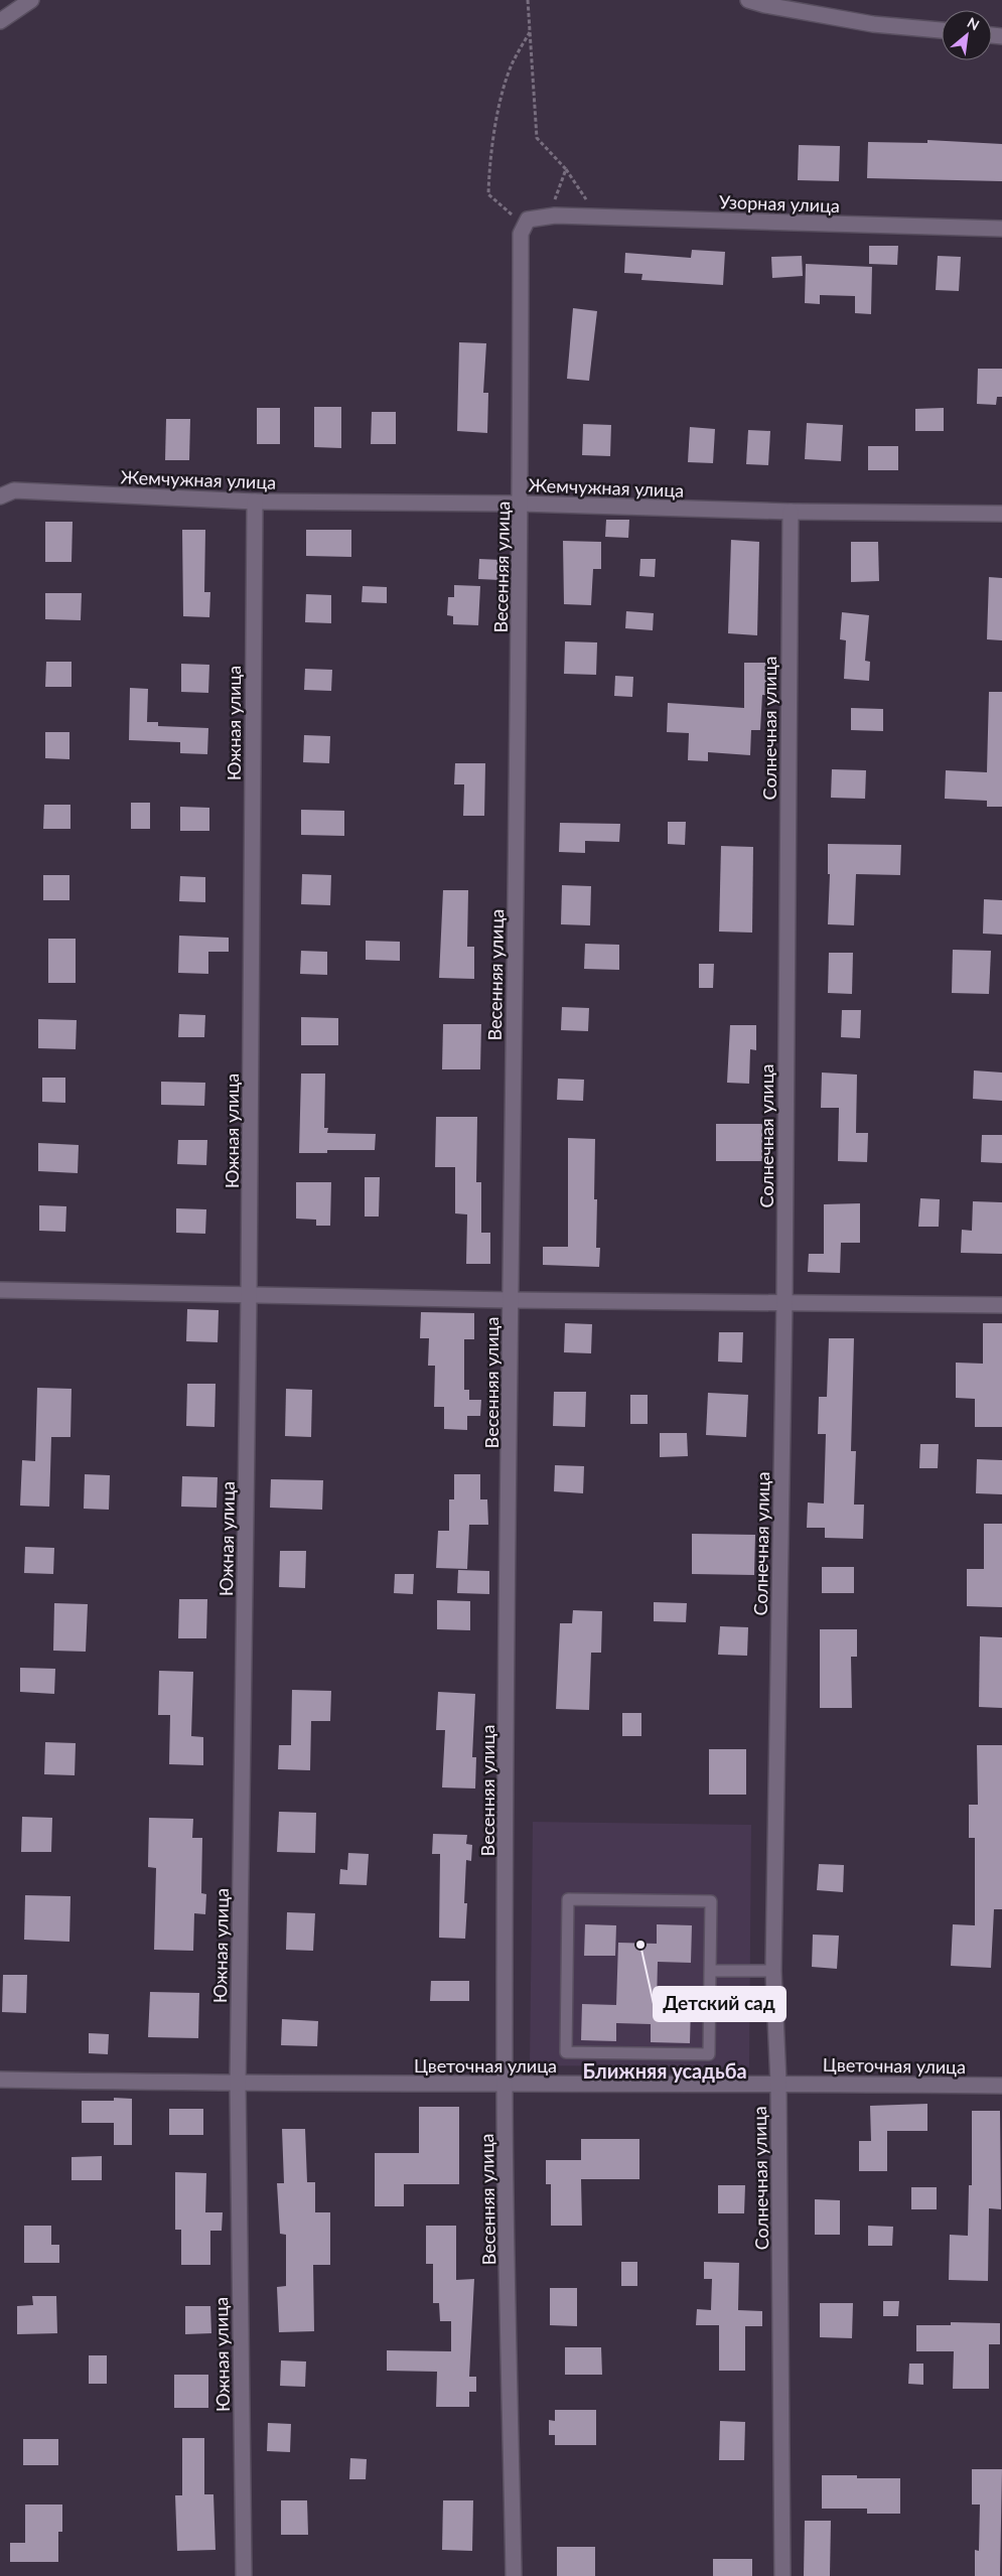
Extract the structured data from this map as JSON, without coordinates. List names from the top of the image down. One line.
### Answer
{"streets":{"street":["Узорная улица","Жемчужная улица","Весенняя улица","Южная улица","Солнечная улица","Цветочная улица"]},"crossings":[["Жемчужная улица","Весенняя улица"],["Жемчужная улица","Южная улица"],["Жемчужная улица","Солнечная улица"],["Весенняя улица","Цветочная улица"],["Южная улица","Цветочная улица"],["Солнечная улица","Цветочная улица"]],"districts":["Ближняя усадьба"],"places":["Детский сад"],"north":"top right"}
